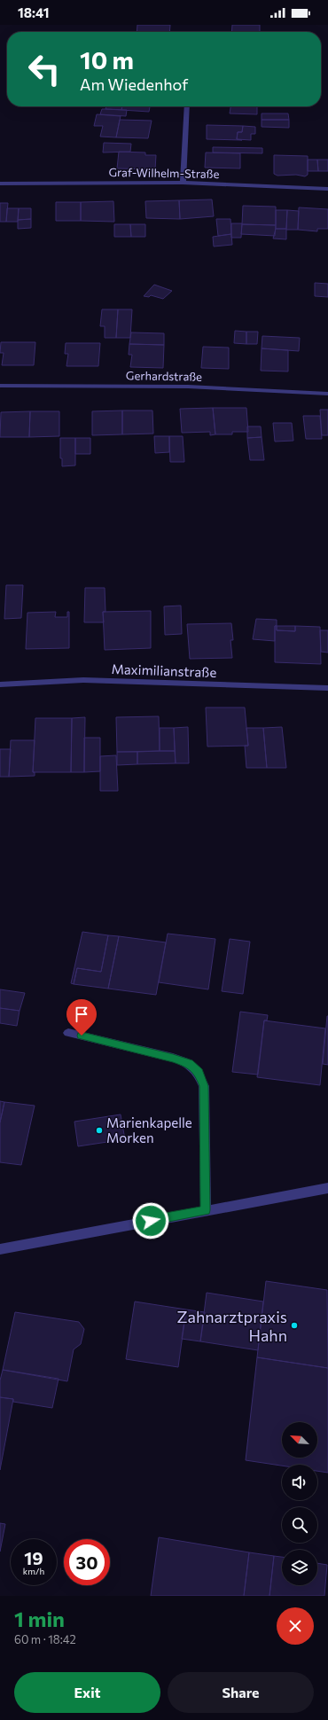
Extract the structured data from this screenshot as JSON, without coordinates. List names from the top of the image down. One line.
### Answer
{"streets":{"street":["Graf-Wilhelm-Straße","Gerhardstraße","Maximilianstraße"]},"places":["Marienkapelle Morken","Zahnarztpraxis Hahn"],"north":"top left","page":{"status":"18:41","turn":["10 m","Am Wiedenhof"],"speed":"19 km/h","limit":"30","heading":["1 min","60 m · 18:42"],"buttons":["Exit","Share"]}}
